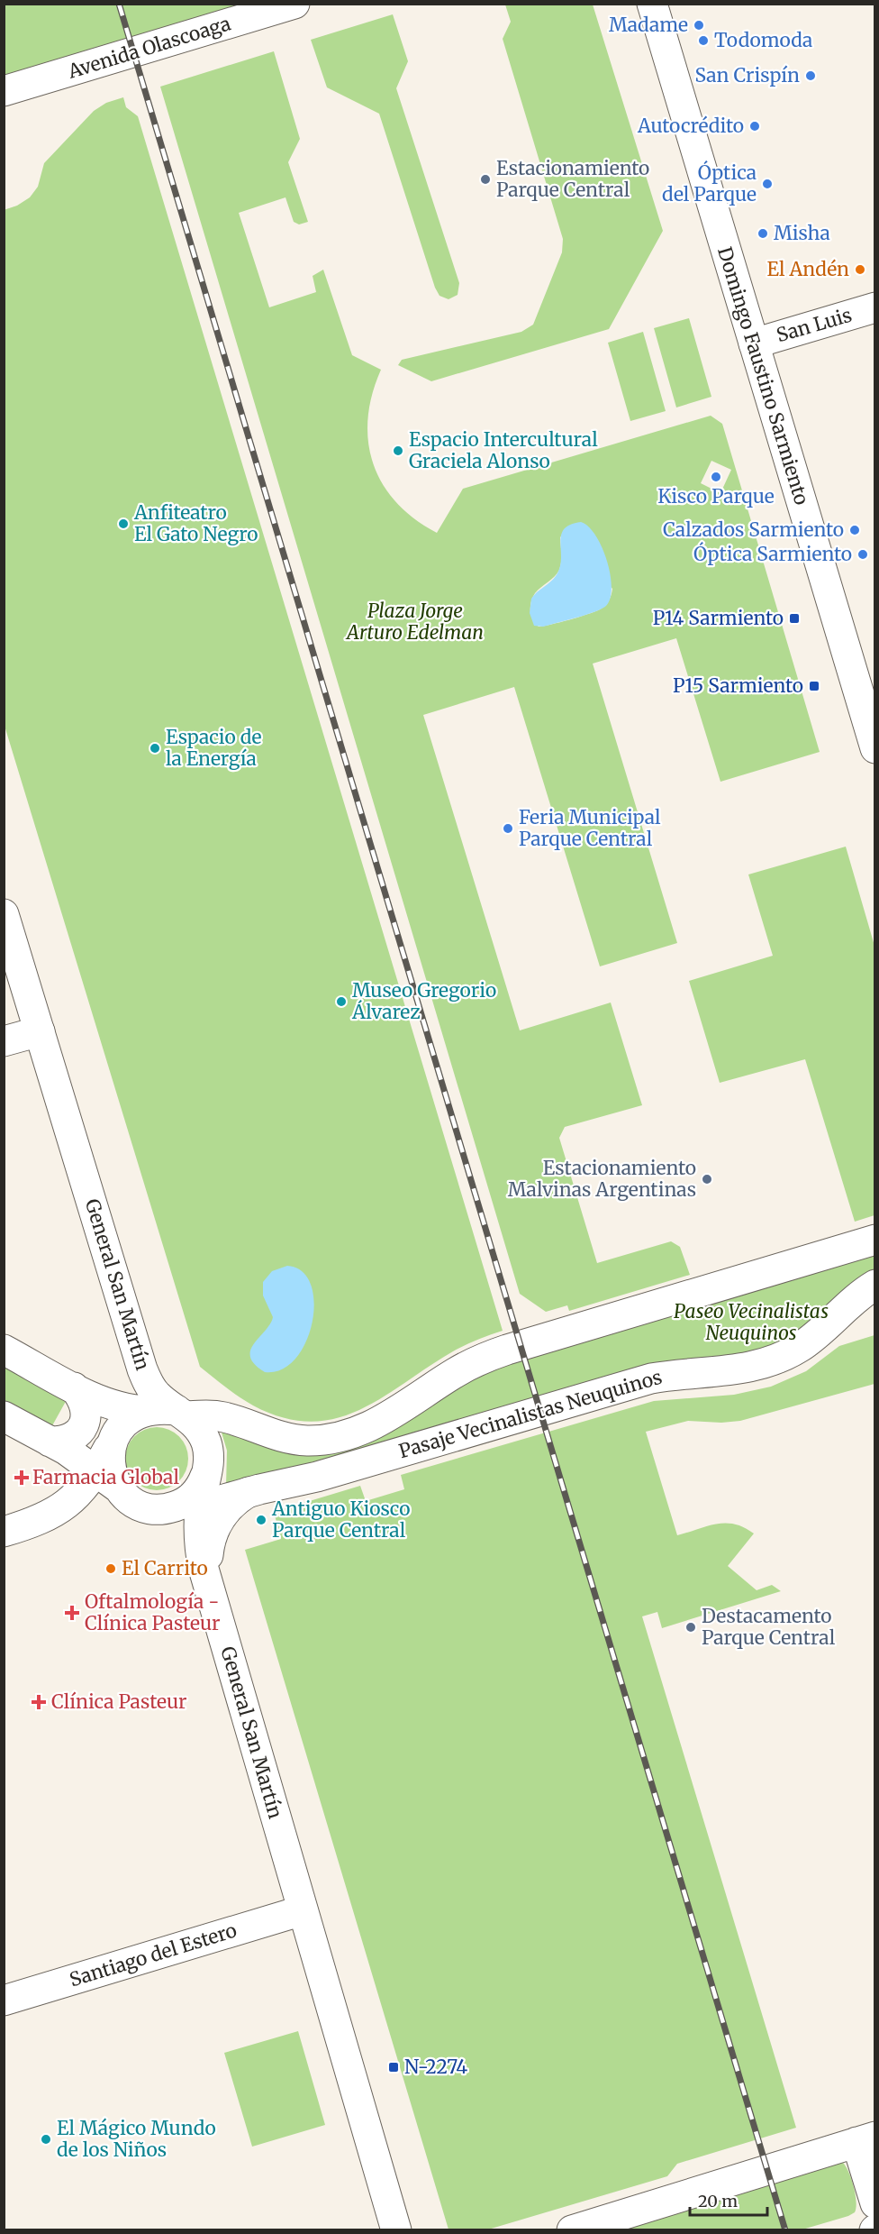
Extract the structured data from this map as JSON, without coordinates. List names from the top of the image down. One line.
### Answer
{"streets":{"main road":["Avenida Olascoaga","San Luis","Domingo Faustino Sarmiento","General San Martín","Pasaje Vecinalistas Neuquinos","Santiago del Estero"]},"crossings":[["San Luis","Domingo Faustino Sarmiento"],["General San Martín","Pasaje Vecinalistas Neuquinos"],["General San Martín","Santiago del Estero"]],"parks":["Plaza Jorge Arturo Edelman","Paseo Vecinalistas Neuquinos"],"places":{"other":["Madame","Todomoda","San Crispín","Autocrédito","Estacionamiento Parque Central","Óptica del Parque","Misha","El Andén","Espacio Intercultural Graciela Alonso","Kisco Parque","Anfiteatro El Gato Negro","Calzados Sarmiento","Óptica Sarmiento","Espacio de la Energía","Feria Municipal Parque Central","Museo Gregorio Álvarez","Estacionamiento Malvinas Argentinas","Antiguo Kiosco Parque Central","El Carrito","Destacamento Parque Central","El Mágico Mundo de los Niños"],"transit":["P14 Sarmiento","P15 Sarmiento","N-2274"],"health":["Farmacia Global","Oftalmología - Clínica Pasteur","Clínica Pasteur"]},"scale_bar":"20 m"}
